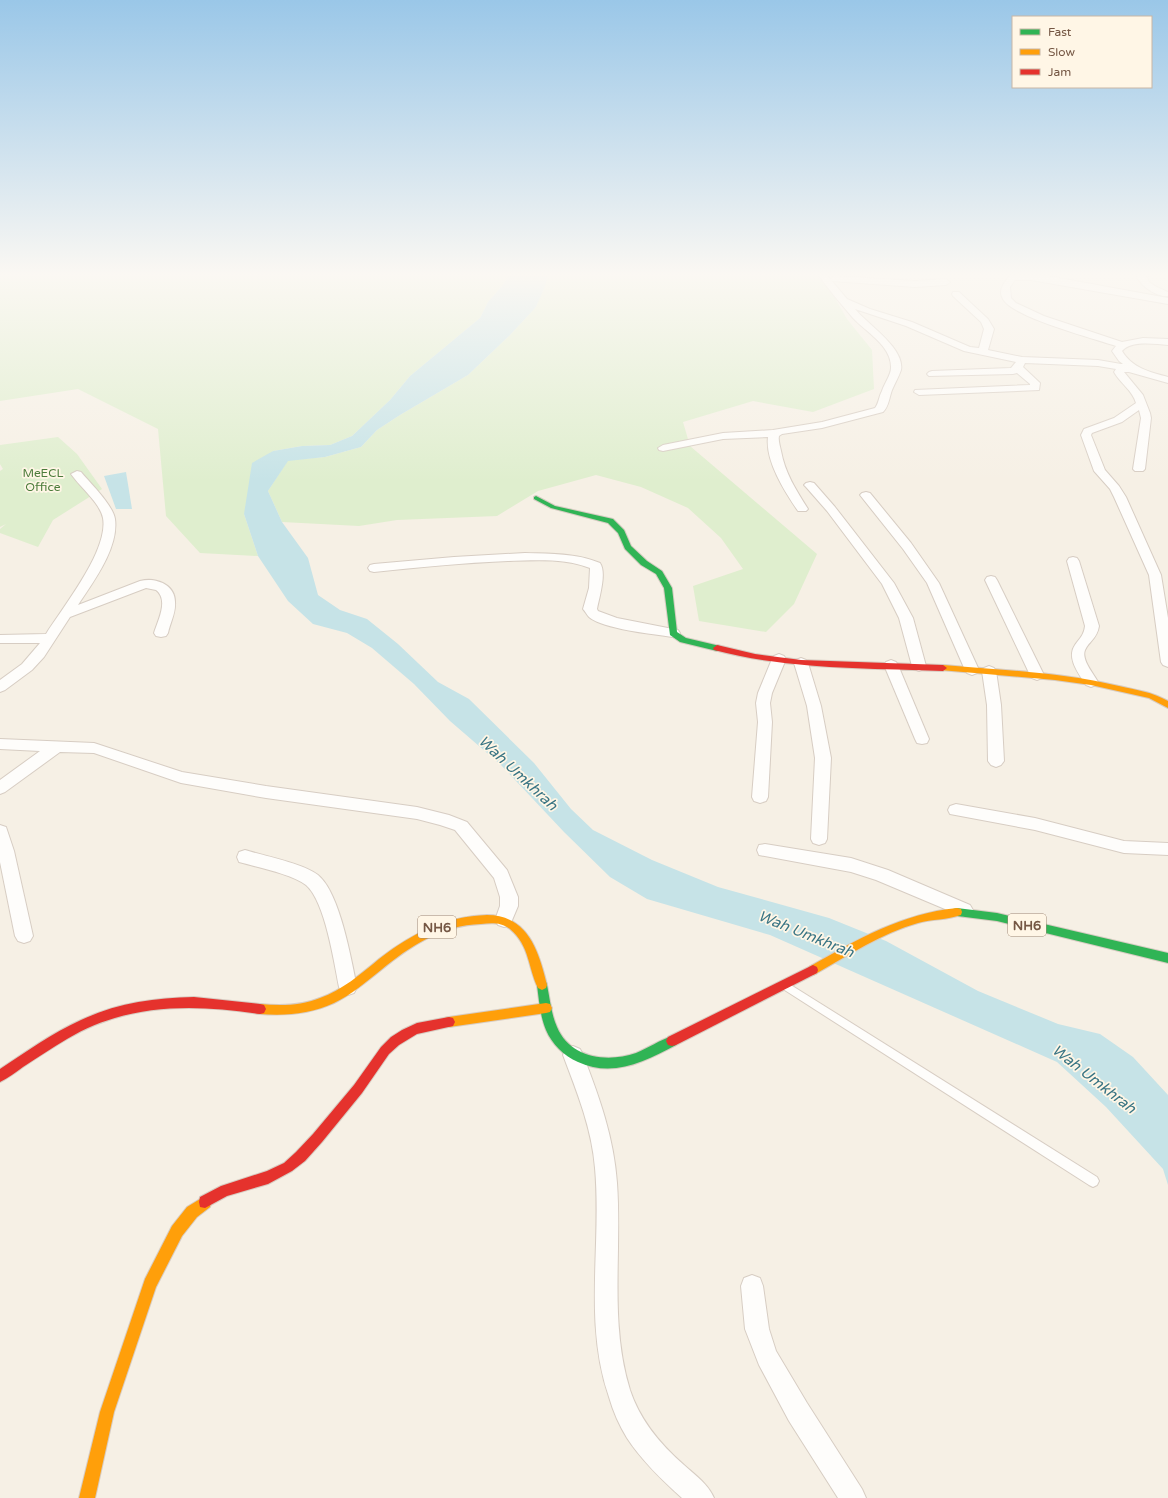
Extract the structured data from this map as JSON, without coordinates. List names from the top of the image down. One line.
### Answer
{"streets":{"main road":["NH6"]},"water":["Wah Umkhrah"],"parks":["MeECL Office"],"legend":["Fast","Slow","Jam"]}
